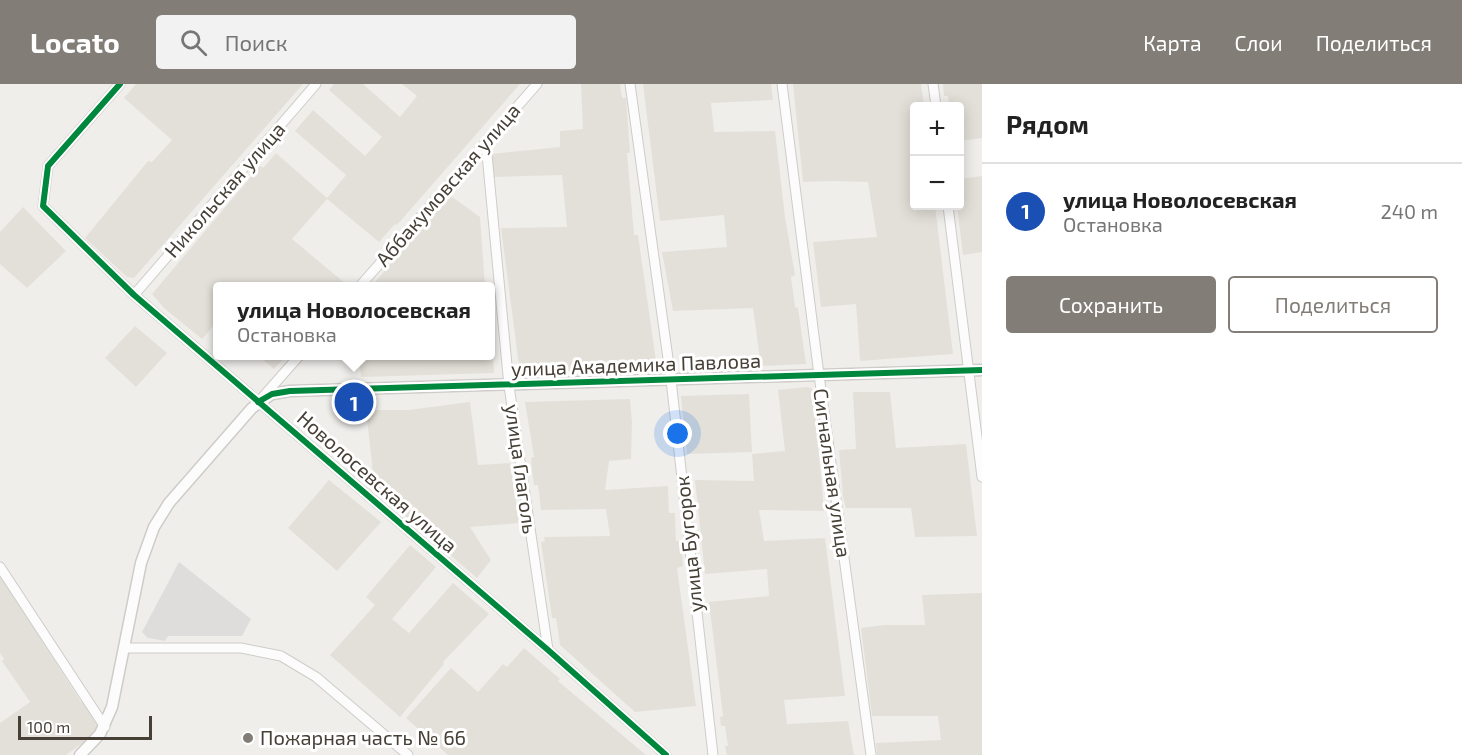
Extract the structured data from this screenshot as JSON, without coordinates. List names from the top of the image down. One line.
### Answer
{"streets":{"street":["Аббакумовская улица","Никольская улица","улица Академика Павлова","улица Глаголь","Сигнальная улица","Новолосевская улица","улица Бугорок"]},"crossings":[["Аббакумовская улица","улица Глаголь"],["Никольская улица","Новолосевская улица"],["улица Академика Павлова","улица Глаголь"],["улица Академика Павлова","Сигнальная улица"],["улица Академика Павлова","Новолосевская улица"],["улица Академика Павлова","улица Бугорок"],["улица Глаголь","Новолосевская улица"]],"places":["Пожарная часть № 66"],"scale_bar":"100 m","page":{"header":"Locato","search":"Поиск","nav":["Карта","Слои","Поделиться"],"heading":"Рядом","map_buttons":["+","−"],"list":[{"mark":"1","name":"улица Новолосевская","note":"Остановка","value":"240 m"}],"buttons":["Сохранить","Поделиться"],"popup":["улица Новолосевская","Остановка"],"pins":"1","scale":"100 m"}}
